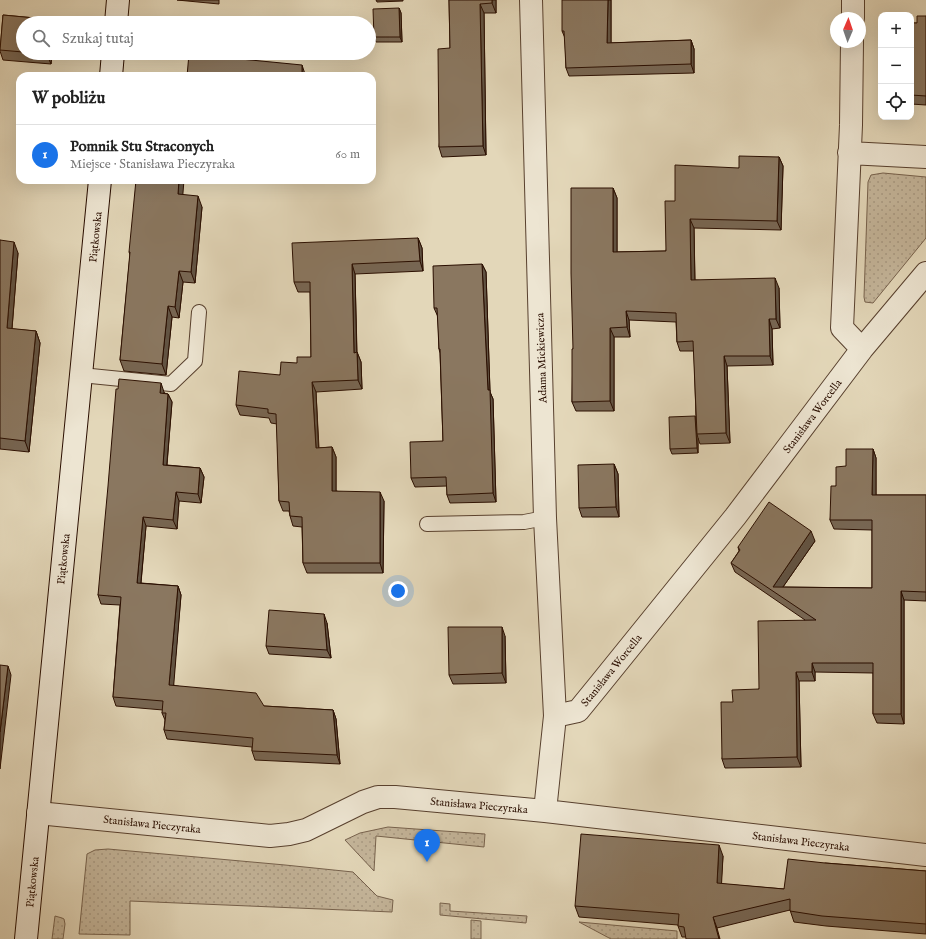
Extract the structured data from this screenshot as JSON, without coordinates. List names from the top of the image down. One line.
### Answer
{"streets":{"street":["Piątkowska","Adama Mickiewicza","Stanisława Worcella","Stanisława Pieczyraka"]},"crossings":[["Piątkowska","Stanisława Pieczyraka"],["Adama Mickiewicza","Stanisława Worcella"],["Adama Mickiewicza","Stanisława Pieczyraka"]],"north":"top","page":{"map_buttons":["+","−"],"search":"Szukaj tutaj","heading":"W pobliżu","list":[{"mark":"1","name":"Pomnik Stu Straconych","note":"Miejsce · Stanisława Pieczyraka","value":"60 m"}],"pins":"1"}}
